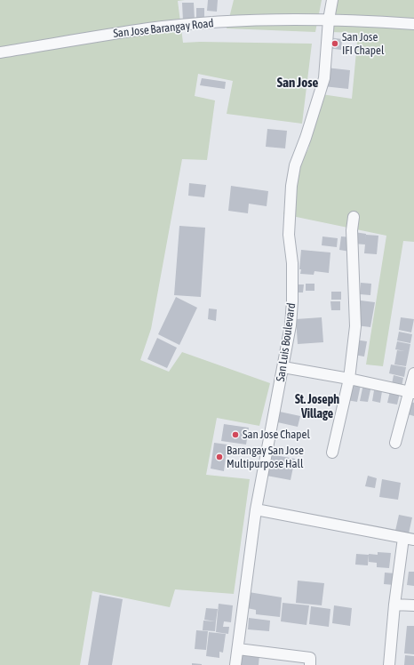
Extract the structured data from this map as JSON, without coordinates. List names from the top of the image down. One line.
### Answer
{"streets":{"street":["San Jose Barangay Road","San Luis Boulevard"]},"crossings":[["San Jose Barangay Road","San Luis Boulevard"]],"districts":["San Jose","St. Joseph Village"],"places":["San Jose IFI Chapel","San Jose Chapel","Barangay San Jose Multipurpose Hall"]}
